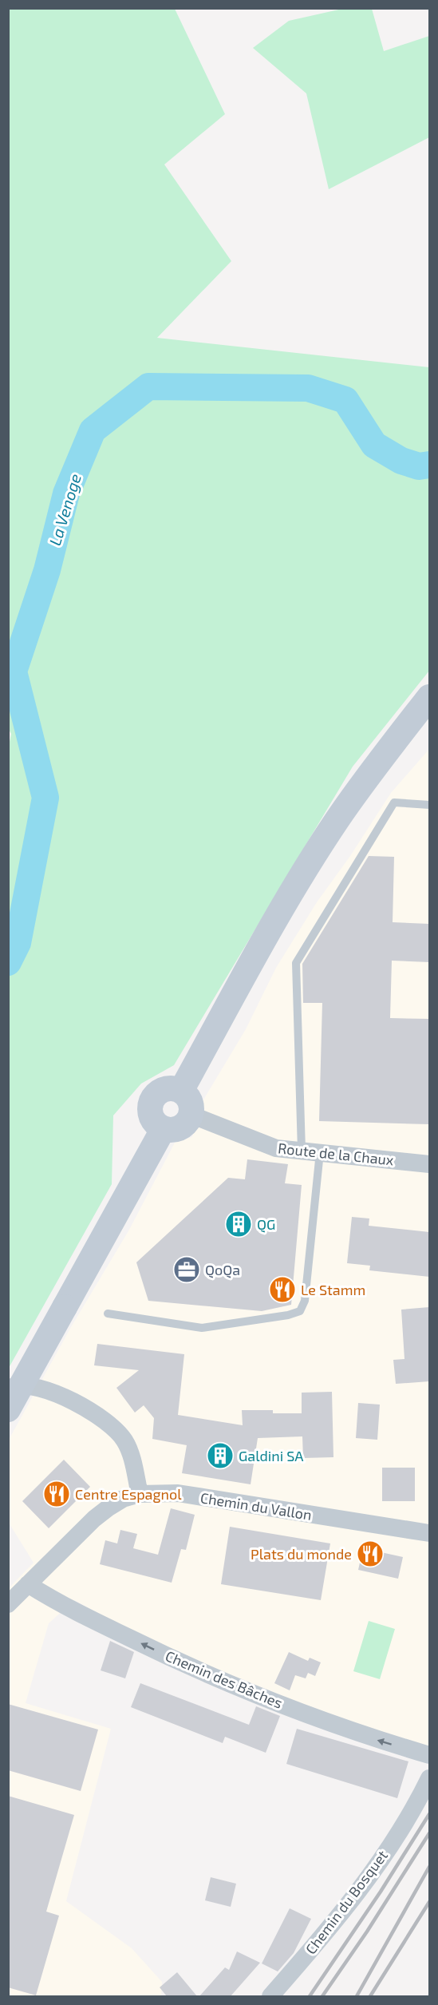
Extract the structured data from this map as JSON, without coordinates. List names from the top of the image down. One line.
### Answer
{"streets":{"street":["Route de la Chaux","Chemin du Vallon","Chemin des Bâches","Chemin du Bosquet"]},"crossings":[["Chemin du Vallon","Chemin des Bâches"]],"one_way":["Chemin des Bâches"],"water":["La Venoge"],"places":{"building":["QG","Galdini SA"],"office":["QoQa"],"restaurant":["Le Stamm","Centre Espagnol","Plats du monde"]}}
